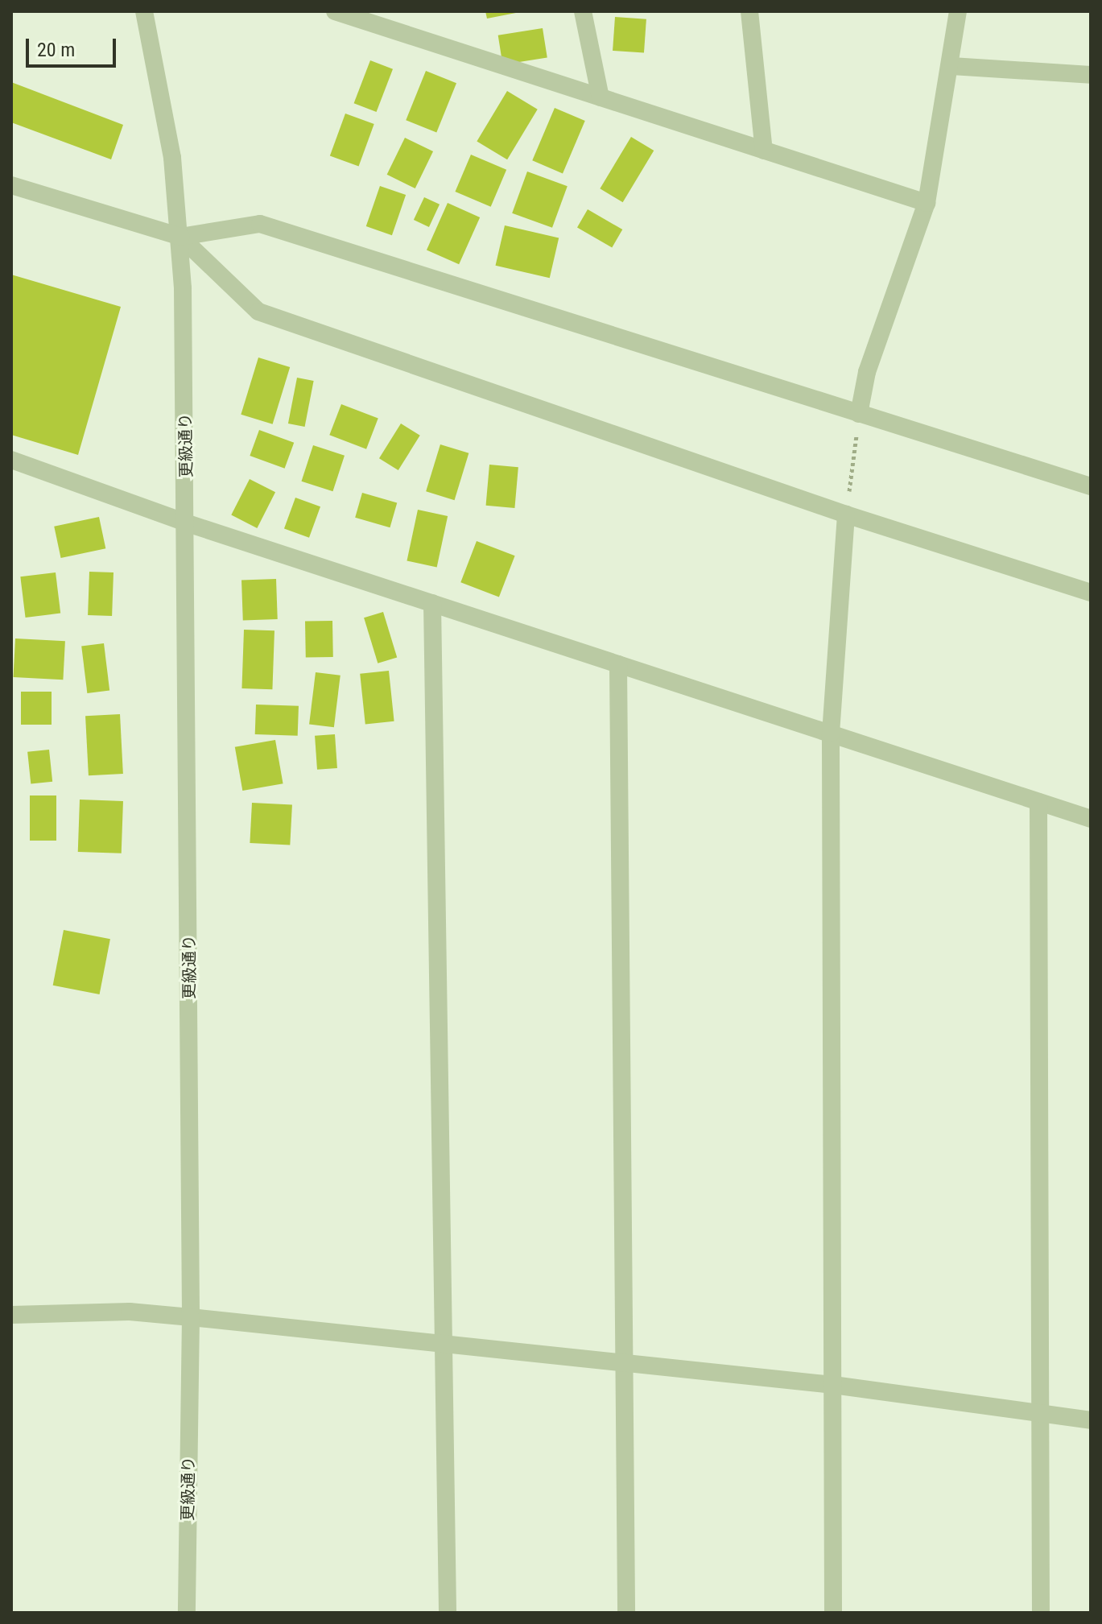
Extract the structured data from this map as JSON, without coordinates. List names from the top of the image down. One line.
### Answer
{"streets":{"street":["更級通り"]},"scale_bar":"20 m"}
